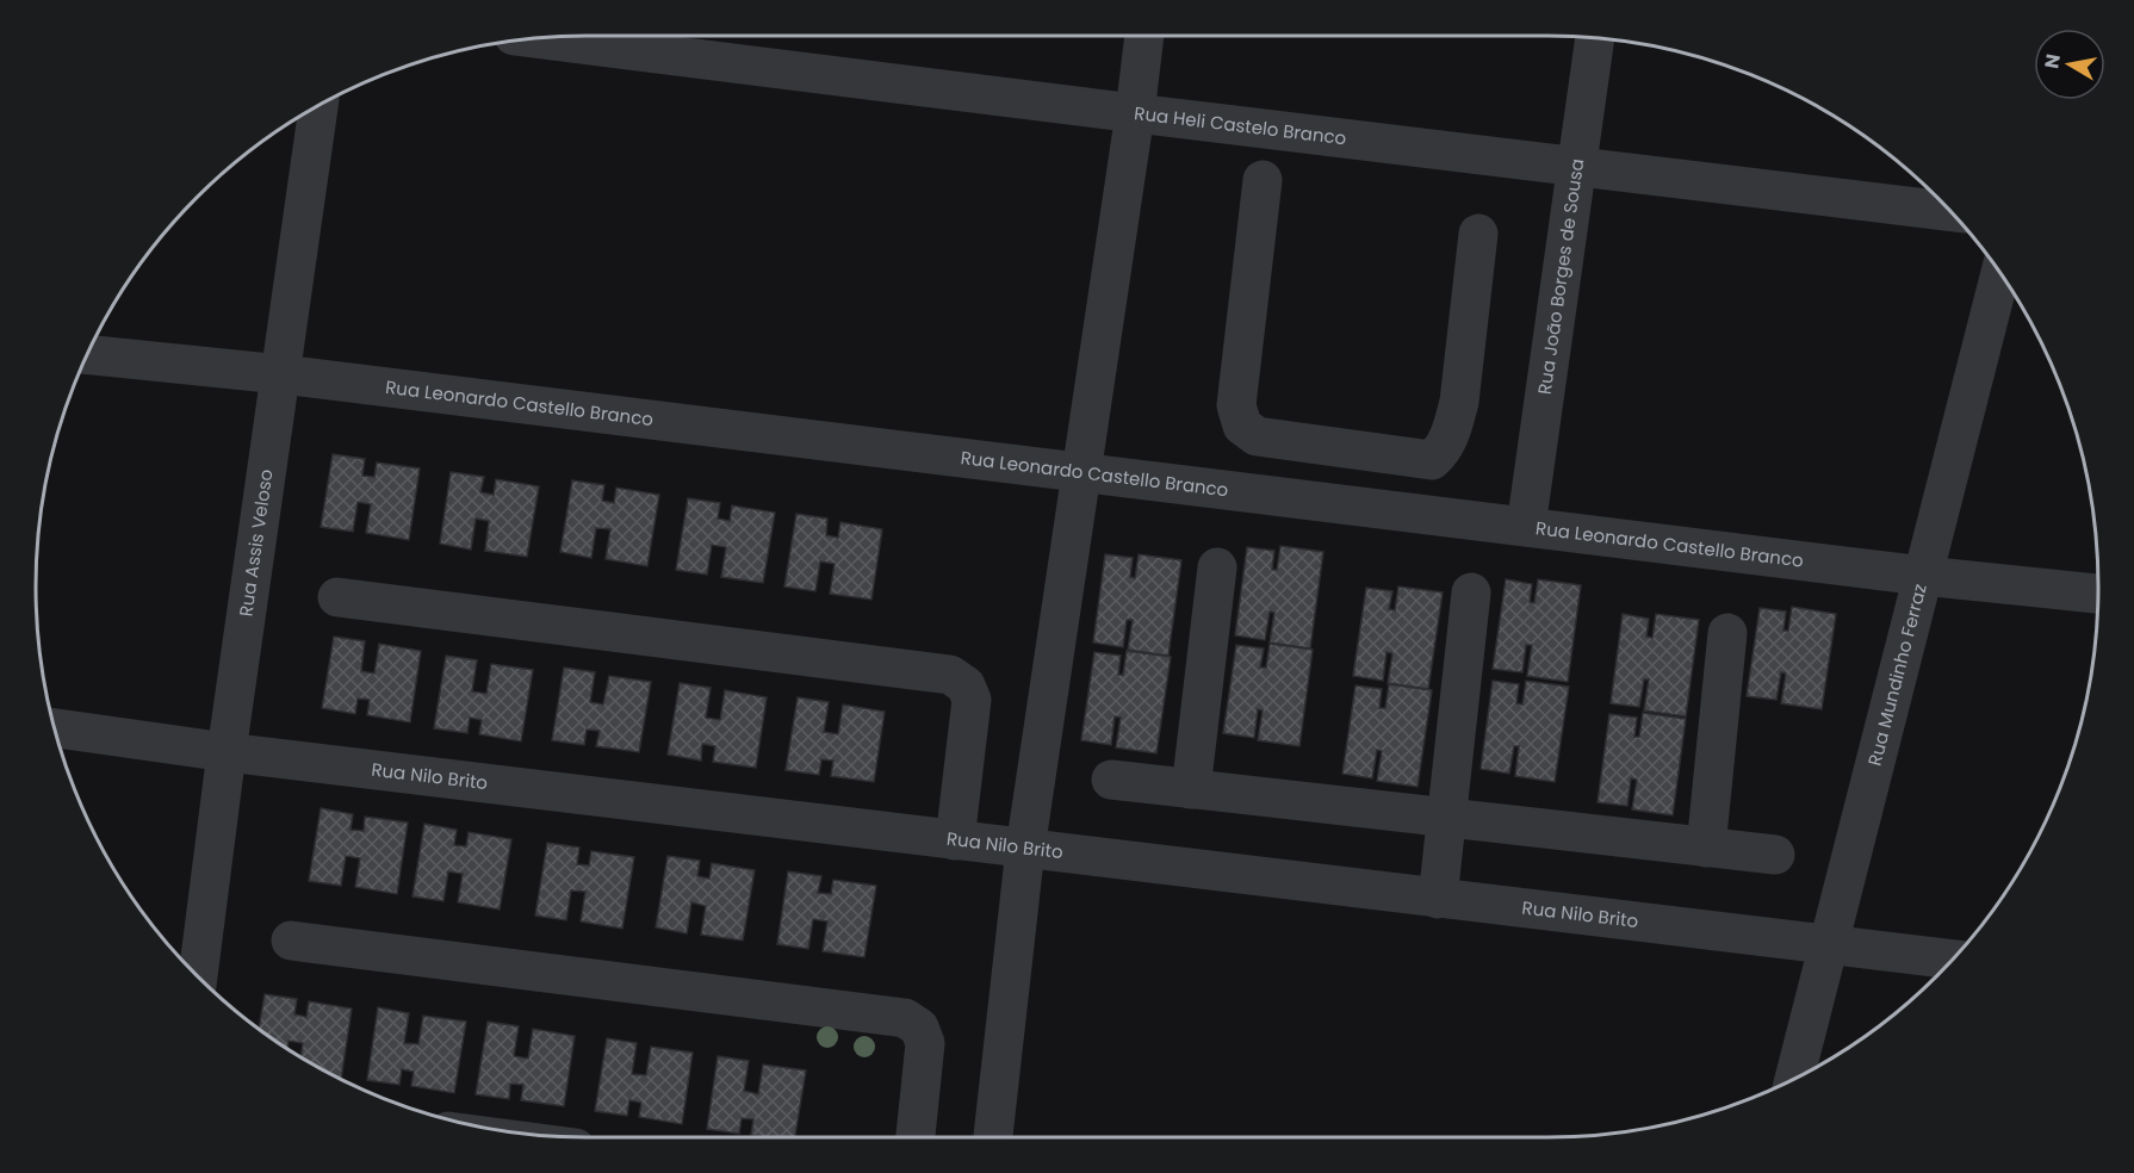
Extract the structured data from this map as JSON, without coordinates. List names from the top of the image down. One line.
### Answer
{"streets":{"street":["Rua Heli Castelo Branco","Rua João Borges de Sousa","Rua Leonardo Castello Branco","Rua Assis Veloso","Rua Mundinho Ferraz","Rua Nilo Brito"]},"crossings":[["Rua Heli Castelo Branco","Rua João Borges de Sousa"],["Rua João Borges de Sousa","Rua Leonardo Castello Branco"],["Rua Leonardo Castello Branco","Rua Assis Veloso"],["Rua Leonardo Castello Branco","Rua Mundinho Ferraz"],["Rua Assis Veloso","Rua Nilo Brito"],["Rua Mundinho Ferraz","Rua Nilo Brito"]],"north":"left"}
